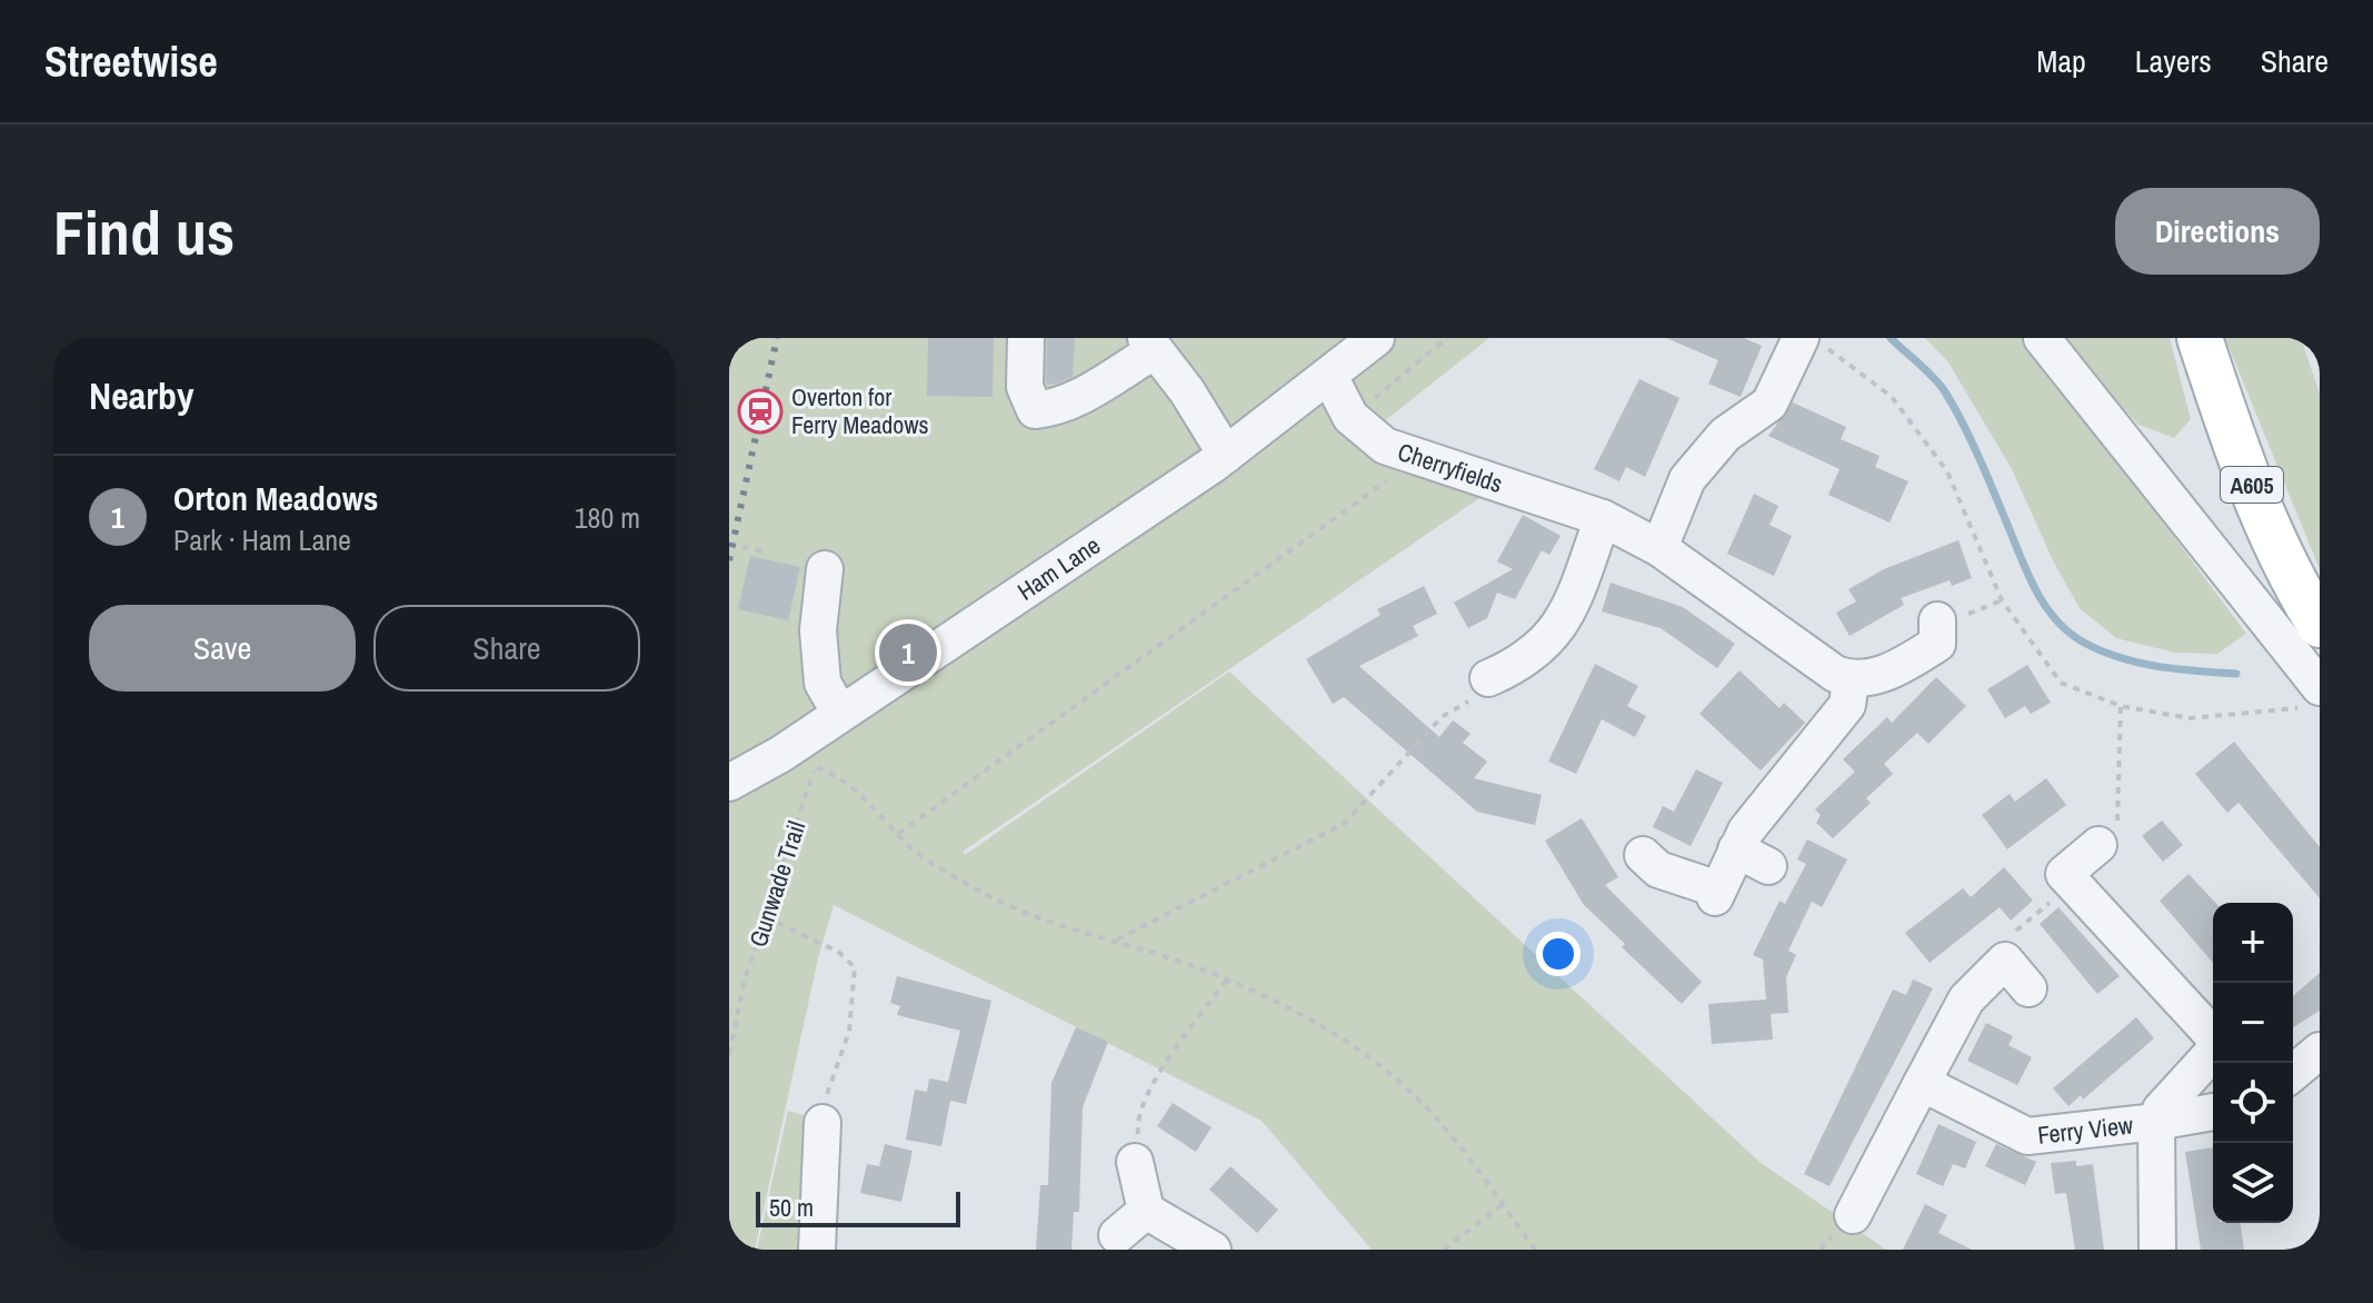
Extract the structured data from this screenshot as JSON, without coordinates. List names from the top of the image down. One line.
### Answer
{"streets":{"main road":["A605"],"street":["Cherryfields","Ham Lane","Ferry View"],"path":["Gunwade Trail"]},"crossings":[["Cherryfields","Ham Lane"]],"places":{"station":["Overton for Ferry Meadows"]},"scale_bar":"50 m","page":{"header":"Streetwise","nav":["Map","Layers","Share"],"buttons":["Directions",["Save","Share"]],"title":"Find us","heading":"Nearby","list":[{"mark":"1","name":"Orton Meadows","note":"Park · Ham Lane","value":"180 m"}],"pins":"1","map_buttons":["+","−"],"scale":"50 m"}}
